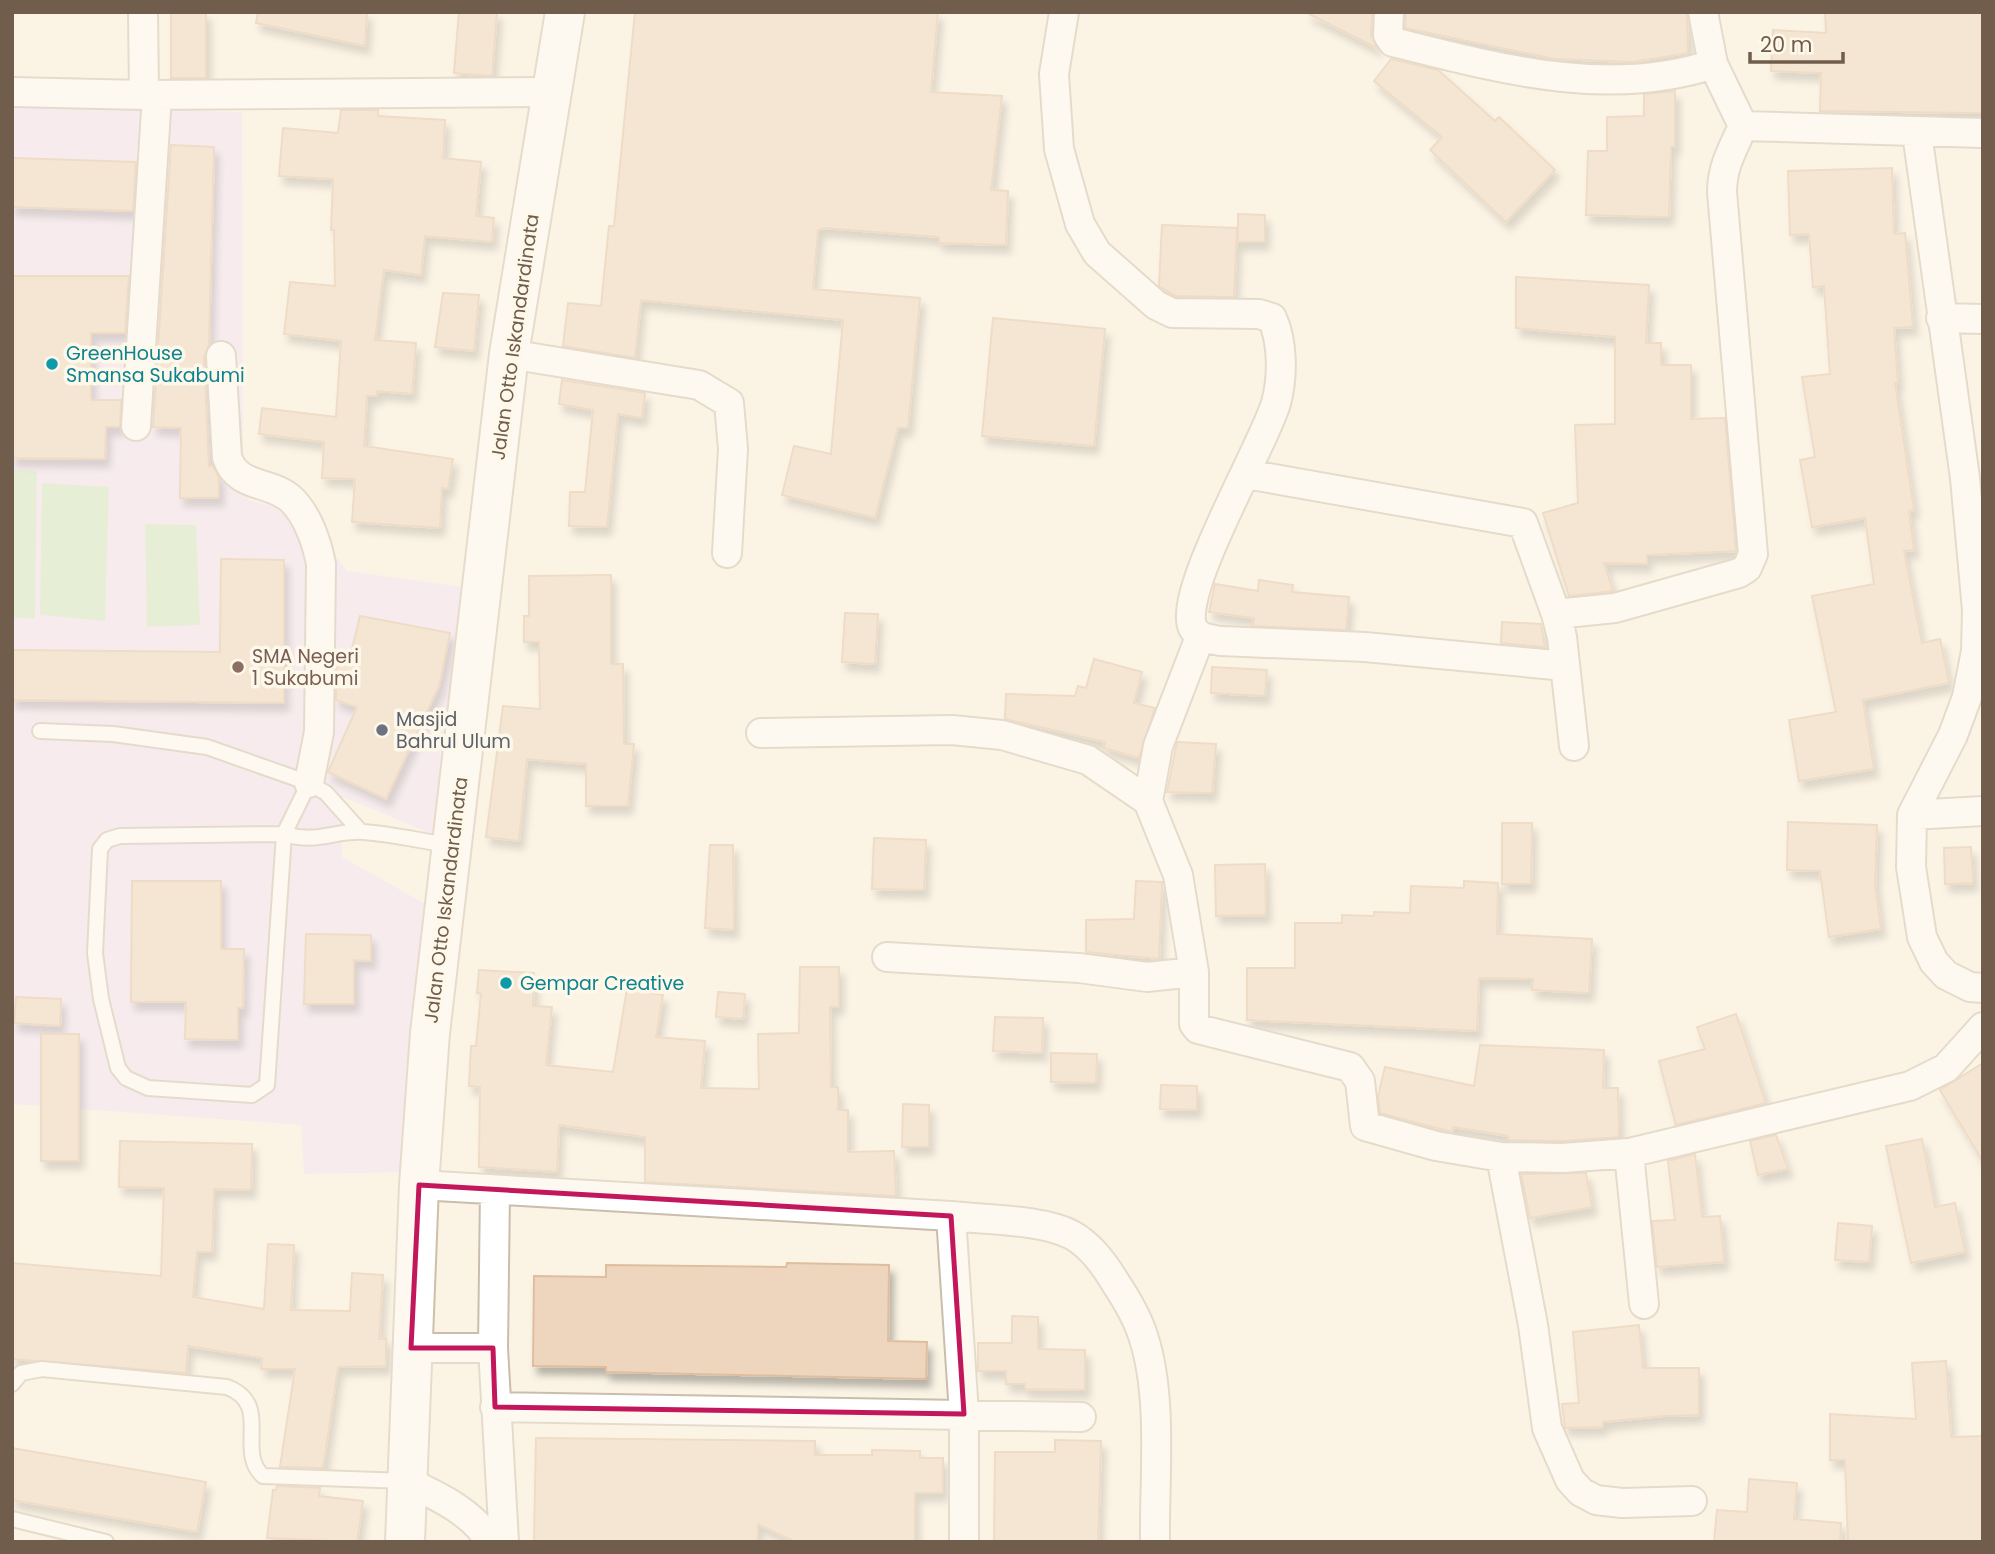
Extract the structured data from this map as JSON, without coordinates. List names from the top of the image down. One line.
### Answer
{"streets":{"main road":["Jalan Otto Iskandardinata"]},"places":["GreenHouse Smansa Sukabumi","SMA Negeri 1 Sukabumi","Masjid Bahrul Ulum","Gempar Creative"],"scale_bar":"20 m"}
